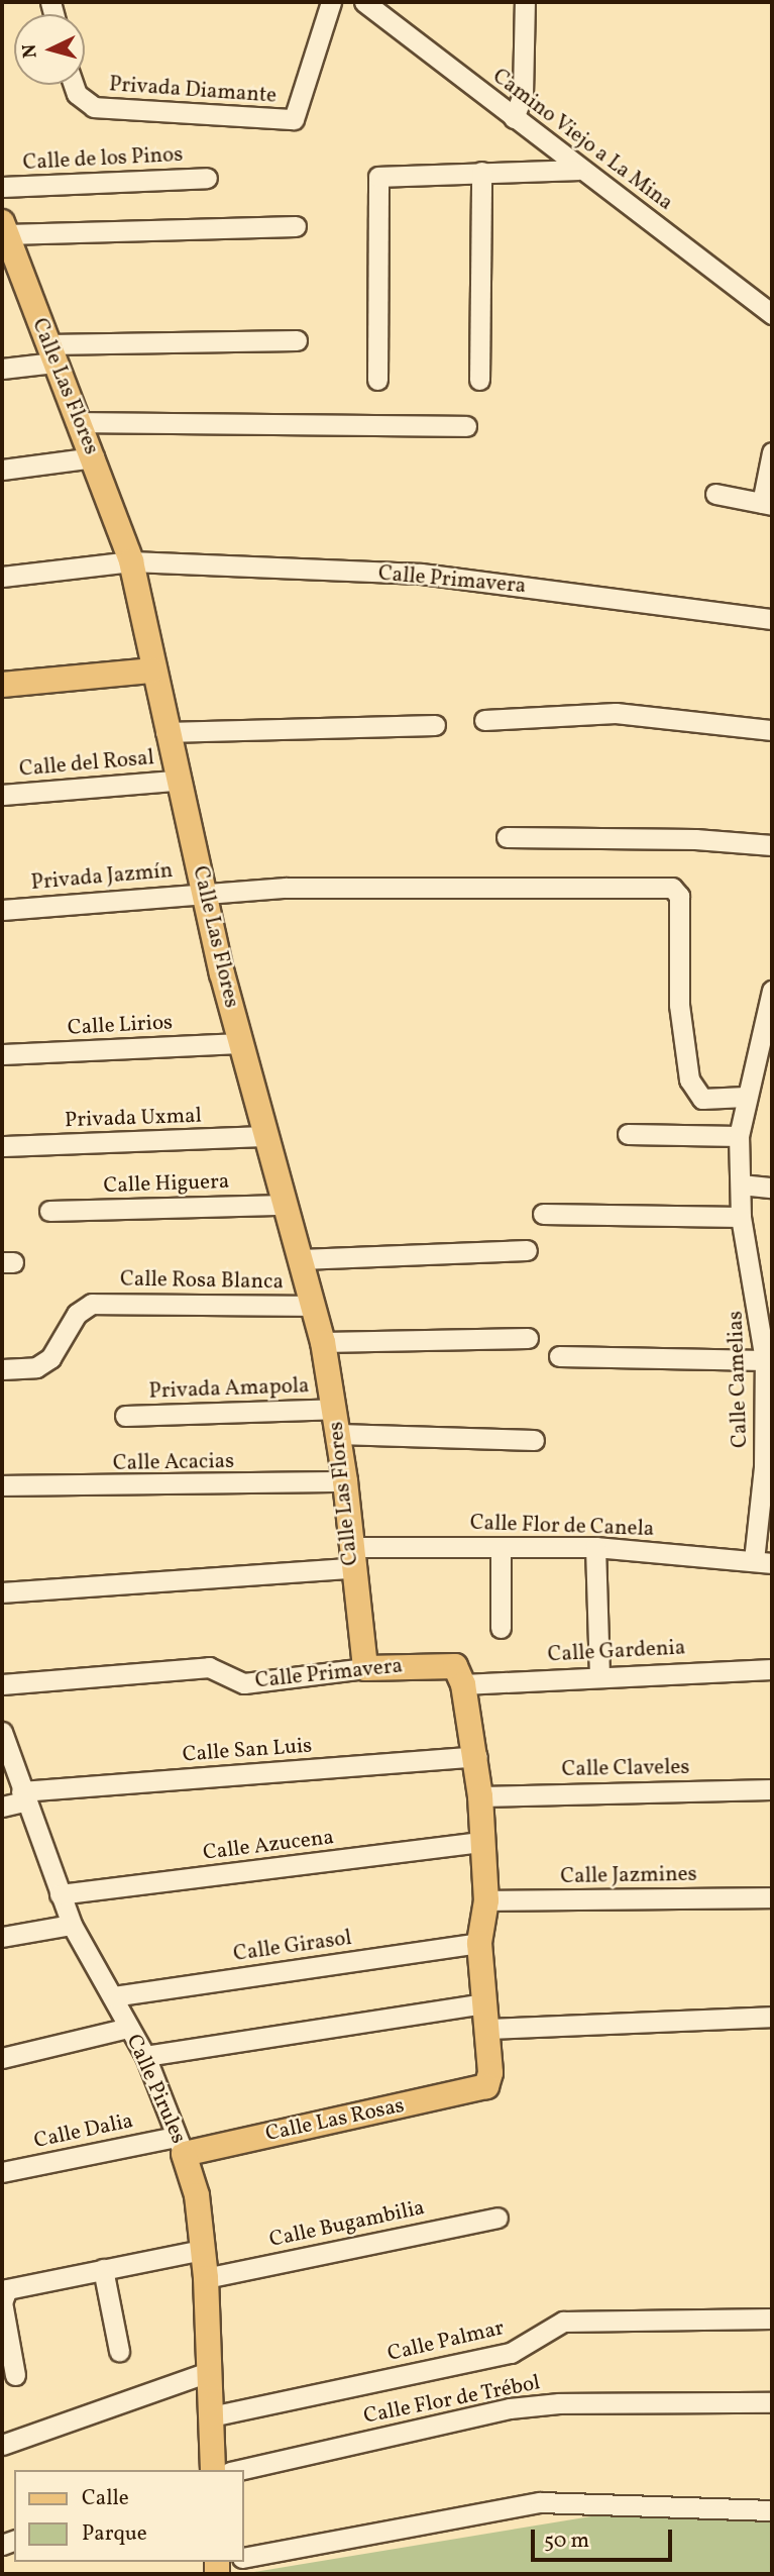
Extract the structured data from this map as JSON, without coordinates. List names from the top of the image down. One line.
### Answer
{"streets":{"main road":["Calle Las Flores","Calle Primavera","Calle Pirules","Calle Las Rosas"],"street":["Privada Diamante","Camino Viejo a La Mina","Calle de los Pinos","Calle del Rosal","Privada Jazmín","Calle Lirios","Privada Uxmal","Calle Higuera","Calle Rosa Blanca","Calle Camelias","Privada Amapola","Calle Acacias","Calle Flor de Canela","Calle Gardenia","Calle San Luis","Calle Claveles","Calle Azucena","Calle Jazmines","Calle Girasol","Calle Dalia","Calle Bugambilia","Calle Palmar","Calle Flor de Trébol"]},"crossings":[["Calle Las Flores","Calle Primavera"],["Calle Las Flores","Calle del Rosal"],["Calle Las Flores","Privada Jazmín"],["Calle Las Flores","Calle Lirios"],["Calle Las Flores","Privada Uxmal"],["Calle Las Flores","Calle Higuera"],["Calle Las Flores","Calle Rosa Blanca"],["Calle Las Flores","Privada Amapola"],["Calle Las Flores","Calle Acacias"],["Calle Las Flores","Calle Flor de Canela"],["Calle Primavera","Calle Gardenia"],["Privada Jazmín","Calle Camelias"],["Calle Camelias","Calle Flor de Canela"],["Calle San Luis","Calle Pirules"],["Calle Azucena","Calle Pirules"],["Calle Girasol","Calle Pirules"],["Calle Pirules","Calle Las Rosas"],["Calle Pirules","Calle Dalia"],["Calle Pirules","Calle Bugambilia"],["Calle Pirules","Calle Palmar"],["Calle Las Rosas","Calle Dalia"]],"legend":["Calle","Parque"],"scale_bar":"50 m","north":"left"}
